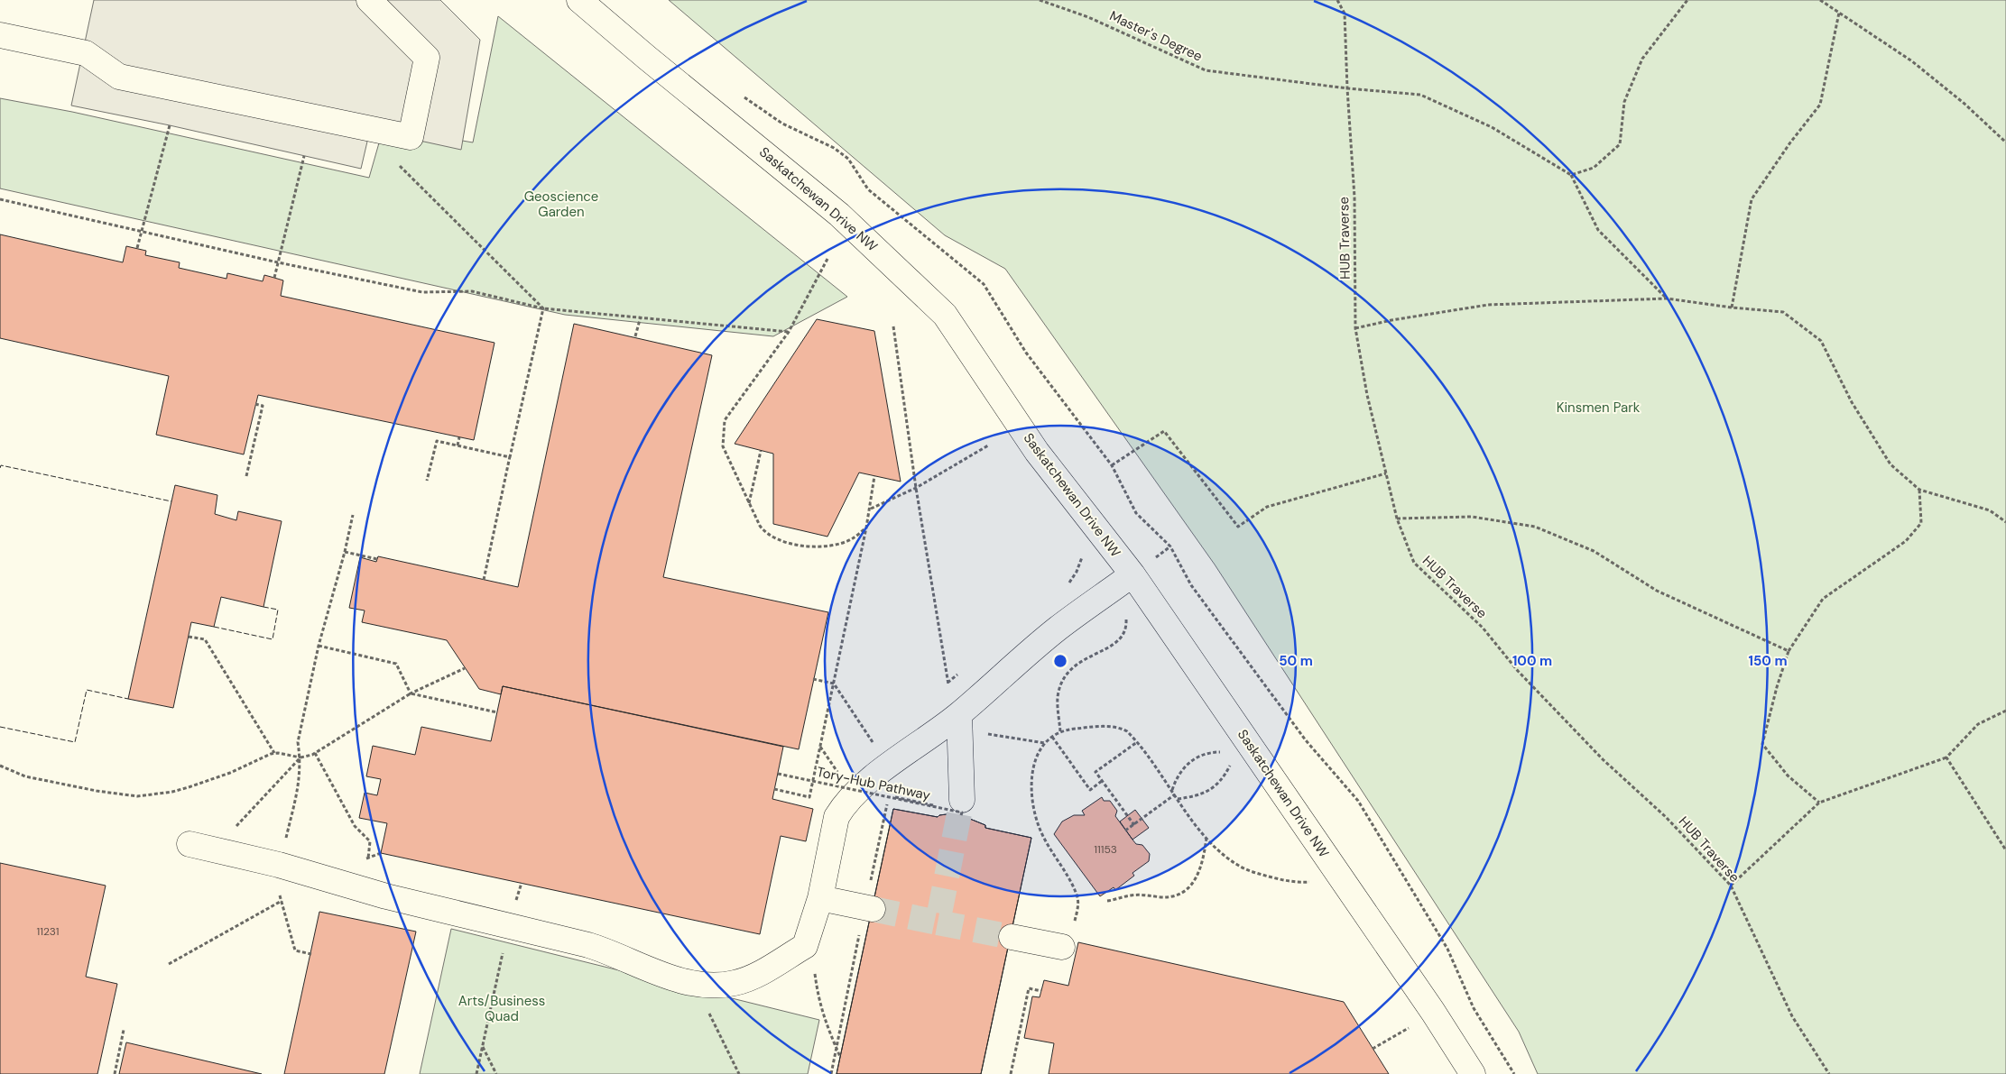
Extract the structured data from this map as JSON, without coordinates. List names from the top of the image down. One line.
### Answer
{"streets":{"street":["Saskatchewan Drive NW"],"path":["Master's Degree","HUB Traverse","Tory-Hub Pathway"]},"crossings":[["Master's Degree","HUB Traverse"]],"parks":["Geoscience Garden","Kinsmen Park","Arts/Business Quad"],"house_numbers":["11153","11231"],"rings":["50 m","100 m","150 m"]}
